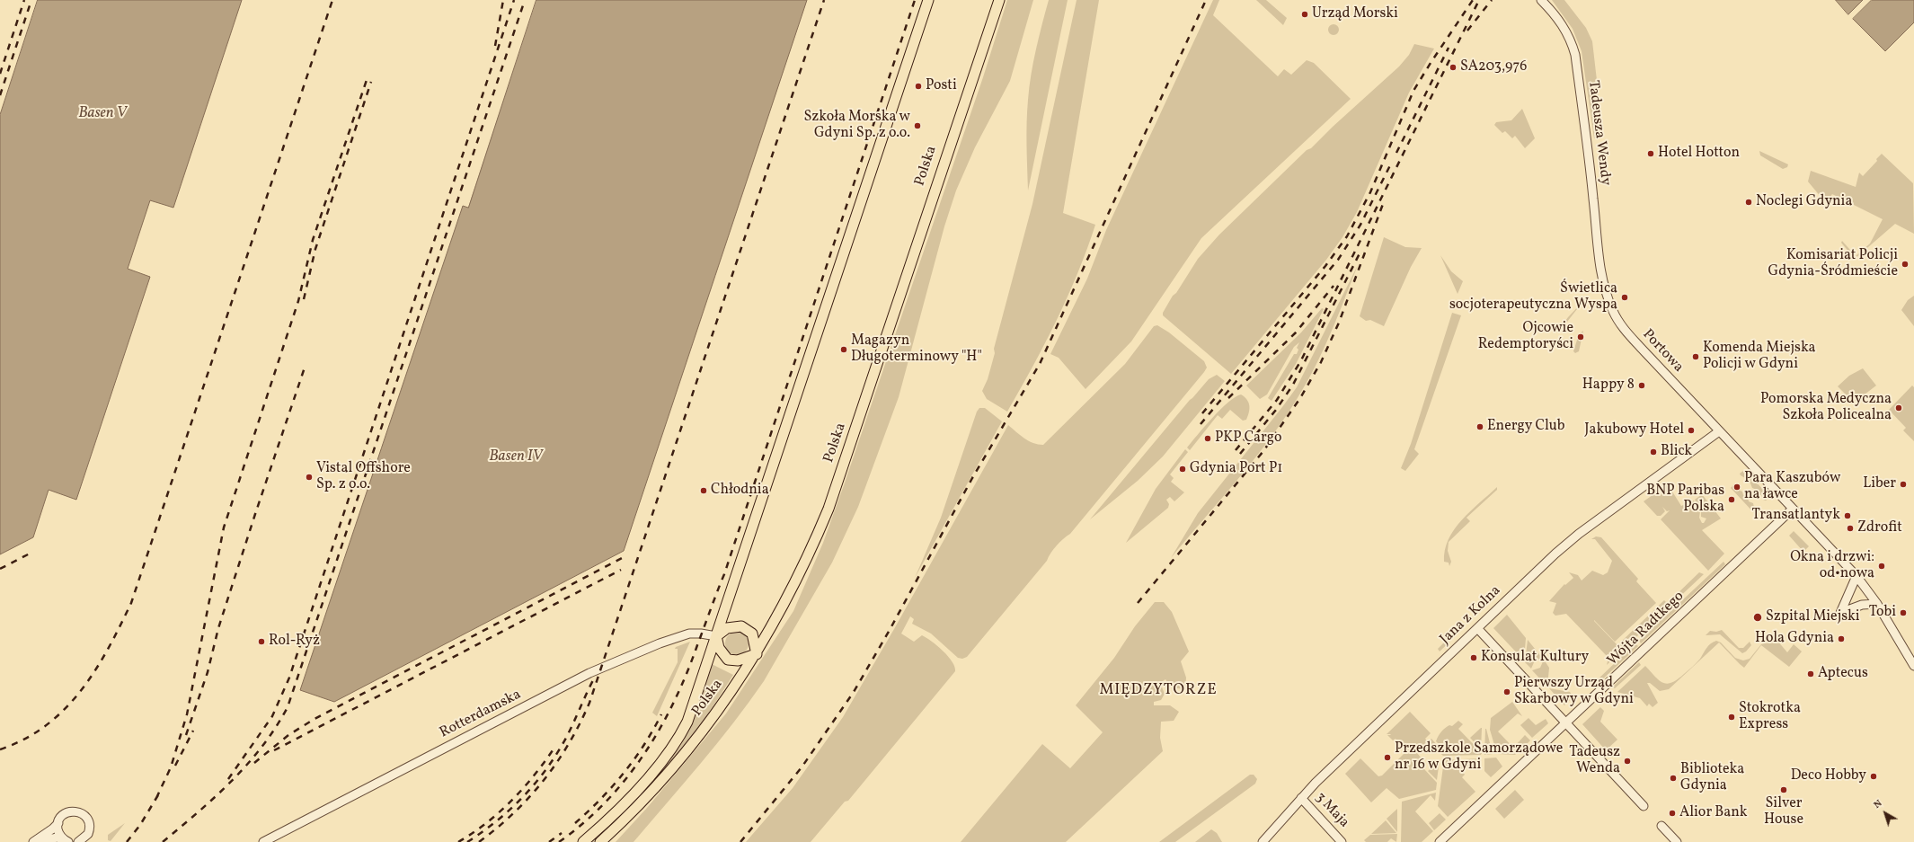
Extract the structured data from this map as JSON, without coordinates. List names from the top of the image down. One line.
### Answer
{"streets":{"highway":["Polska"],"street":["Tadeusza Wendy","Portowa","Jana z Kolna","Wójta Radtkego","Rotterdamska","3 Maja"]},"crossings":[["Tadeusza Wendy","Portowa"],["Polska","Rotterdamska"],["Portowa","Jana z Kolna"],["Portowa","Wójta Radtkego"],["Jana z Kolna","3 Maja"]],"districts":["MIĘDZYTORZE"],"water":["Basen V","Basen IV"],"places":["Urząd Morski","SA203,976","Posti","Szkoła Morska w Gdyni Sp. z o.o.","Hotel Hotton","Noclegi Gdynia","Komisariat Policji Gdynia-Śródmieście","Świetlica socjoterapeutyczna Wyspa","Ojcowie Redemptoryści","Magazyn Długoterminowy \"H\"","Komenda Miejska Policji w Gdyni","Happy 8","Pomorska Medyczna Szkoła Policealna","Energy Club","Jakubowy Hotel","PKP Cargo","Blick","Gdynia Port P1","Vistal Offshore Sp. z o.o.","Liber","Para Kaszubów na ławce","Chłodnia","BNP Paribas Polska","Transatlantyk","Zdrofit","Okna i drzwi: od•nowa","Tobi","Szpital Miejski","Hola Gdynia","Rol-Ryż","Konsulat Kultury","Aptecus","Pierwszy Urząd Skarbowy w Gdyni","Stokrotka Express","Przedszkole Samorządowe nr 16 w Gdyni","Tadeusz Wenda","Deco Hobby","Biblioteka Gdynia","Silver House","Alior Bank"],"north":"top left"}
